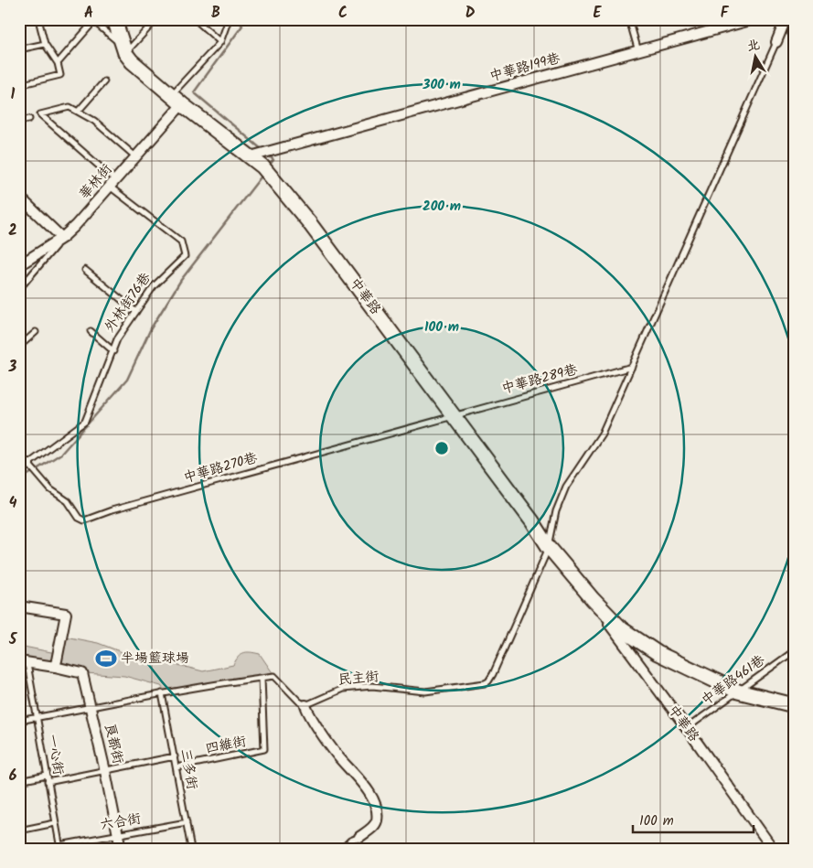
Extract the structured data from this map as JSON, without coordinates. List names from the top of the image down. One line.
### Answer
{"streets":{"main road":["中華路"],"street":["中華路199巷","華林街","外林街76巷","良都街"],"lane":["中華路289巷","中華路270巷","民主街","中華路461巷","四維街","一心街","三多街","六合街"]},"crossings":[["中華路199巷","中華路"],["華林街","中華路"],["華林街","外林街76巷"],["中華路","中華路289巷"],["中華路","中華路270巷"],["中華路","民主街"],["中華路","中華路461巷"],["外林街76巷","中華路270巷"],["中華路289巷","中華路270巷"],["良都街","一心街"],["良都街","六合街"],["四維街","三多街"],["一心街","六合街"],["三多街","六合街"]],"places":{"sports":["半場籃球場"]},"scale_bar":"100 m","north":"top","grid":{"columns":["A","B","C","D","E","F"],"rows":["1","2","3","4","5","6"]},"rings":["300 m","200 m","100 m"]}
